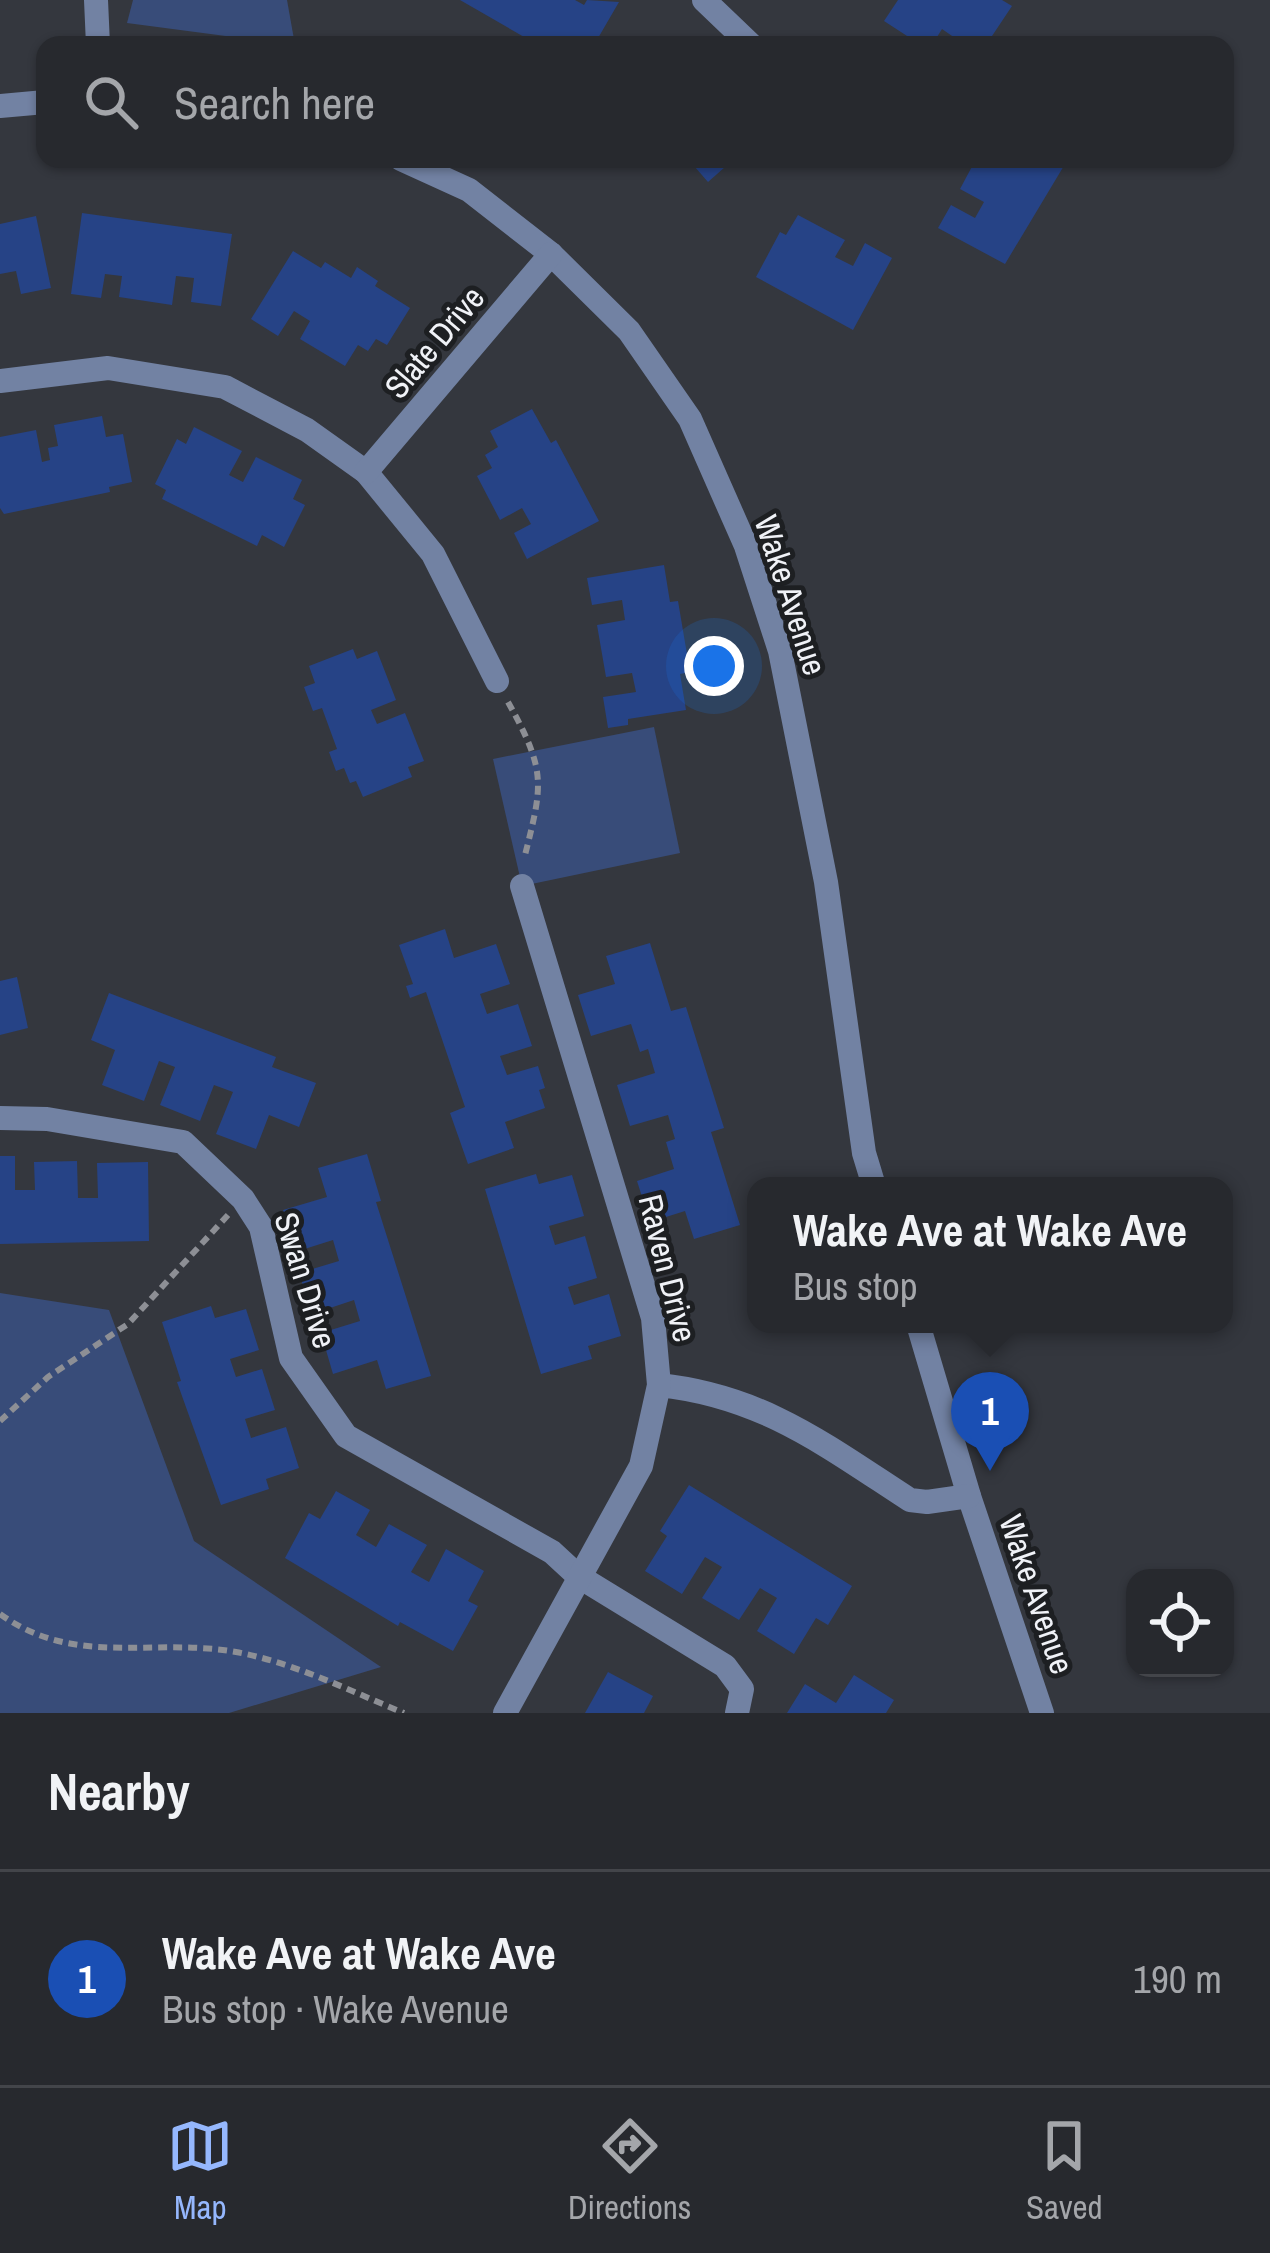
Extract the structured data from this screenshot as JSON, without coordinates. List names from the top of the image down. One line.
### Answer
{"streets":{"street":["Slate Drive","Wake Avenue","Raven Drive","Swan Drive"]},"crossings":[["Slate Drive","Wake Avenue"],["Wake Avenue","Raven Drive"],["Raven Drive","Swan Drive"]],"page":{"search":"Search here","popup":["Wake Ave at Wake Ave","Bus stop"],"pins":"1","heading":"Nearby","list":[{"mark":"1","name":"Wake Ave at Wake Ave","note":"Bus stop · Wake Avenue","value":"190 m"}],"nav":["Map","Directions","Saved"]}}
